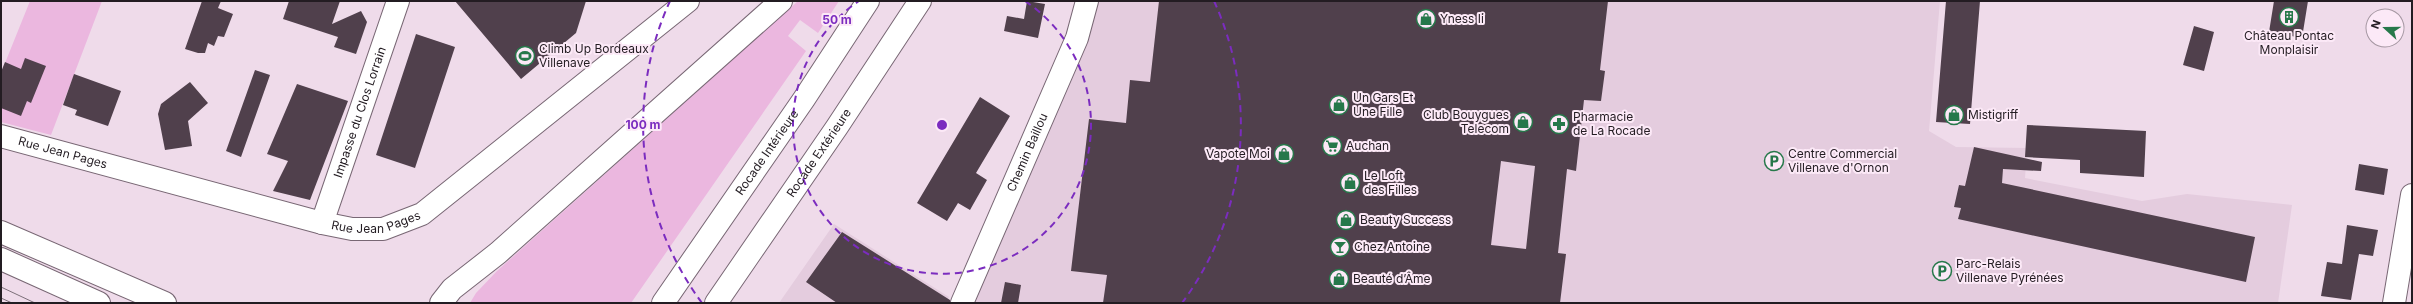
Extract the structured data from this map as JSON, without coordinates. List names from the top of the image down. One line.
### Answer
{"streets":{"main road":["Impasse du Clos Lorrain","Rue Jean Pages","Rocade Intérieure","Rocade Extérieure","Chemin Baillou"]},"crossings":[["Impasse du Clos Lorrain","Rue Jean Pages"]],"places":{"building":["Château Pontac Monplaisir"],"shop":["Yness Ii","Un Gars Et Une Fille","Mistigriff","Club Bouygues Telecom","Vapote Moi","Le Loft des Filles","Beauty Success","Beauté d’Âme"],"sports":["Climb Up Bordeaux Villenave"],"pharmacy":["Pharmacie de La Rocade"],"supermarket":["Auchan"],"parking":["Centre Commercial Villenave d'Ornon","Parc-Relais Villenave Pyrénées"],"bar":["Chez Antoine"]},"north":"left","rings":["50 m","100 m"]}
